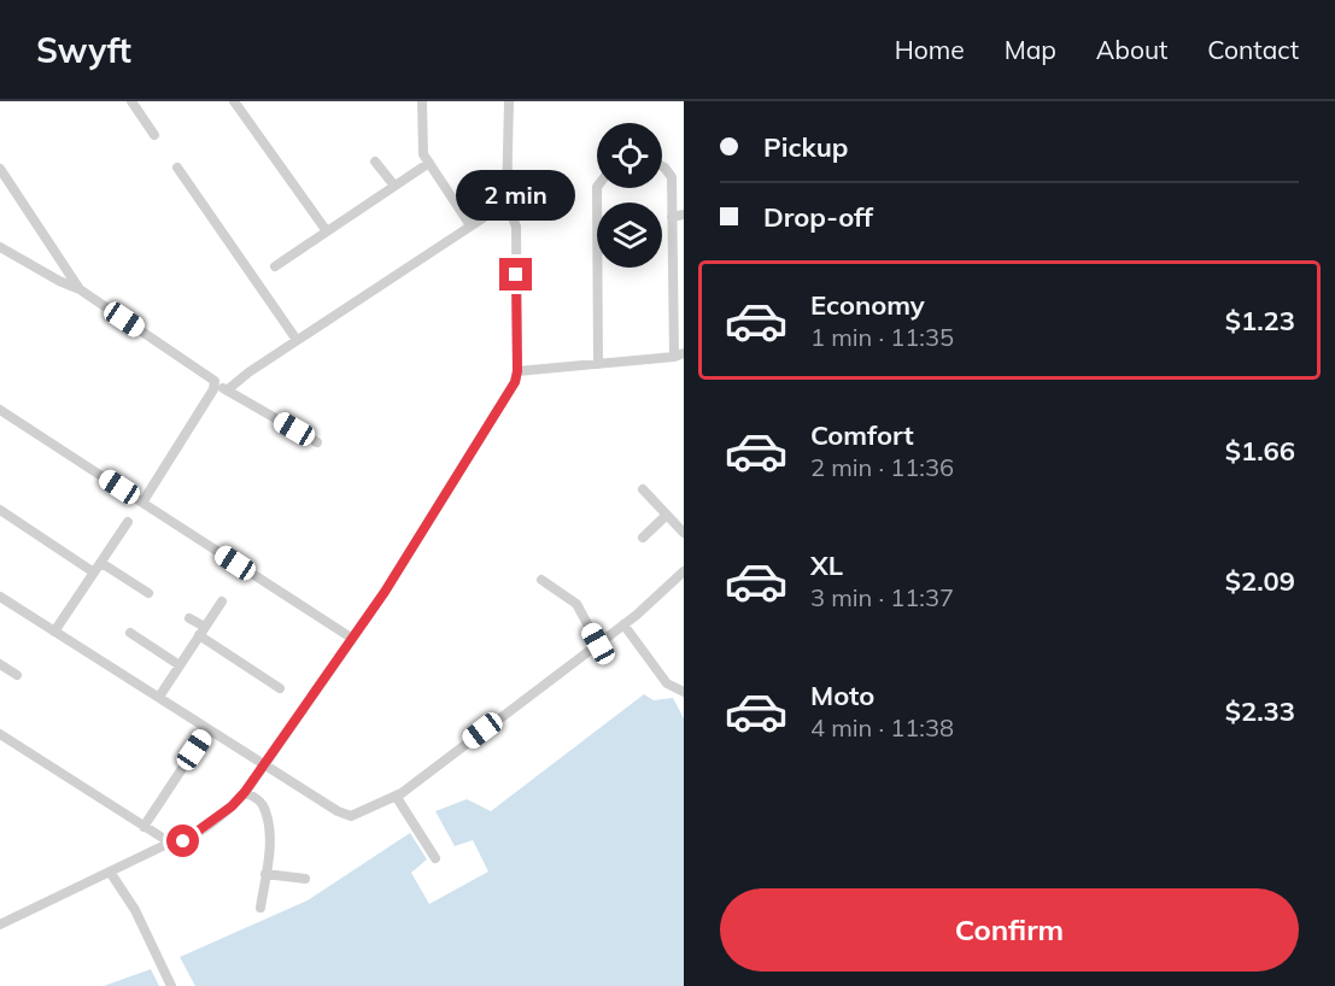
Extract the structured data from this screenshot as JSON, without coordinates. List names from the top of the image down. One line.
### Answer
{"page":{"header":"Swyft","nav":["Home","Map","About","Contact"],"banner":["Pickup","Drop-off"],"bubble":"2 min","list":[{"name":"Economy","note":"1 min · 11:35","value":"$1.23"},{"name":"Comfort","note":"2 min · 11:36","value":"$1.66"},{"name":"XL","note":"3 min · 11:37","value":"$2.09"},{"name":"Moto","note":"4 min · 11:38","value":"$2.33"}],"buttons":"Confirm"}}
